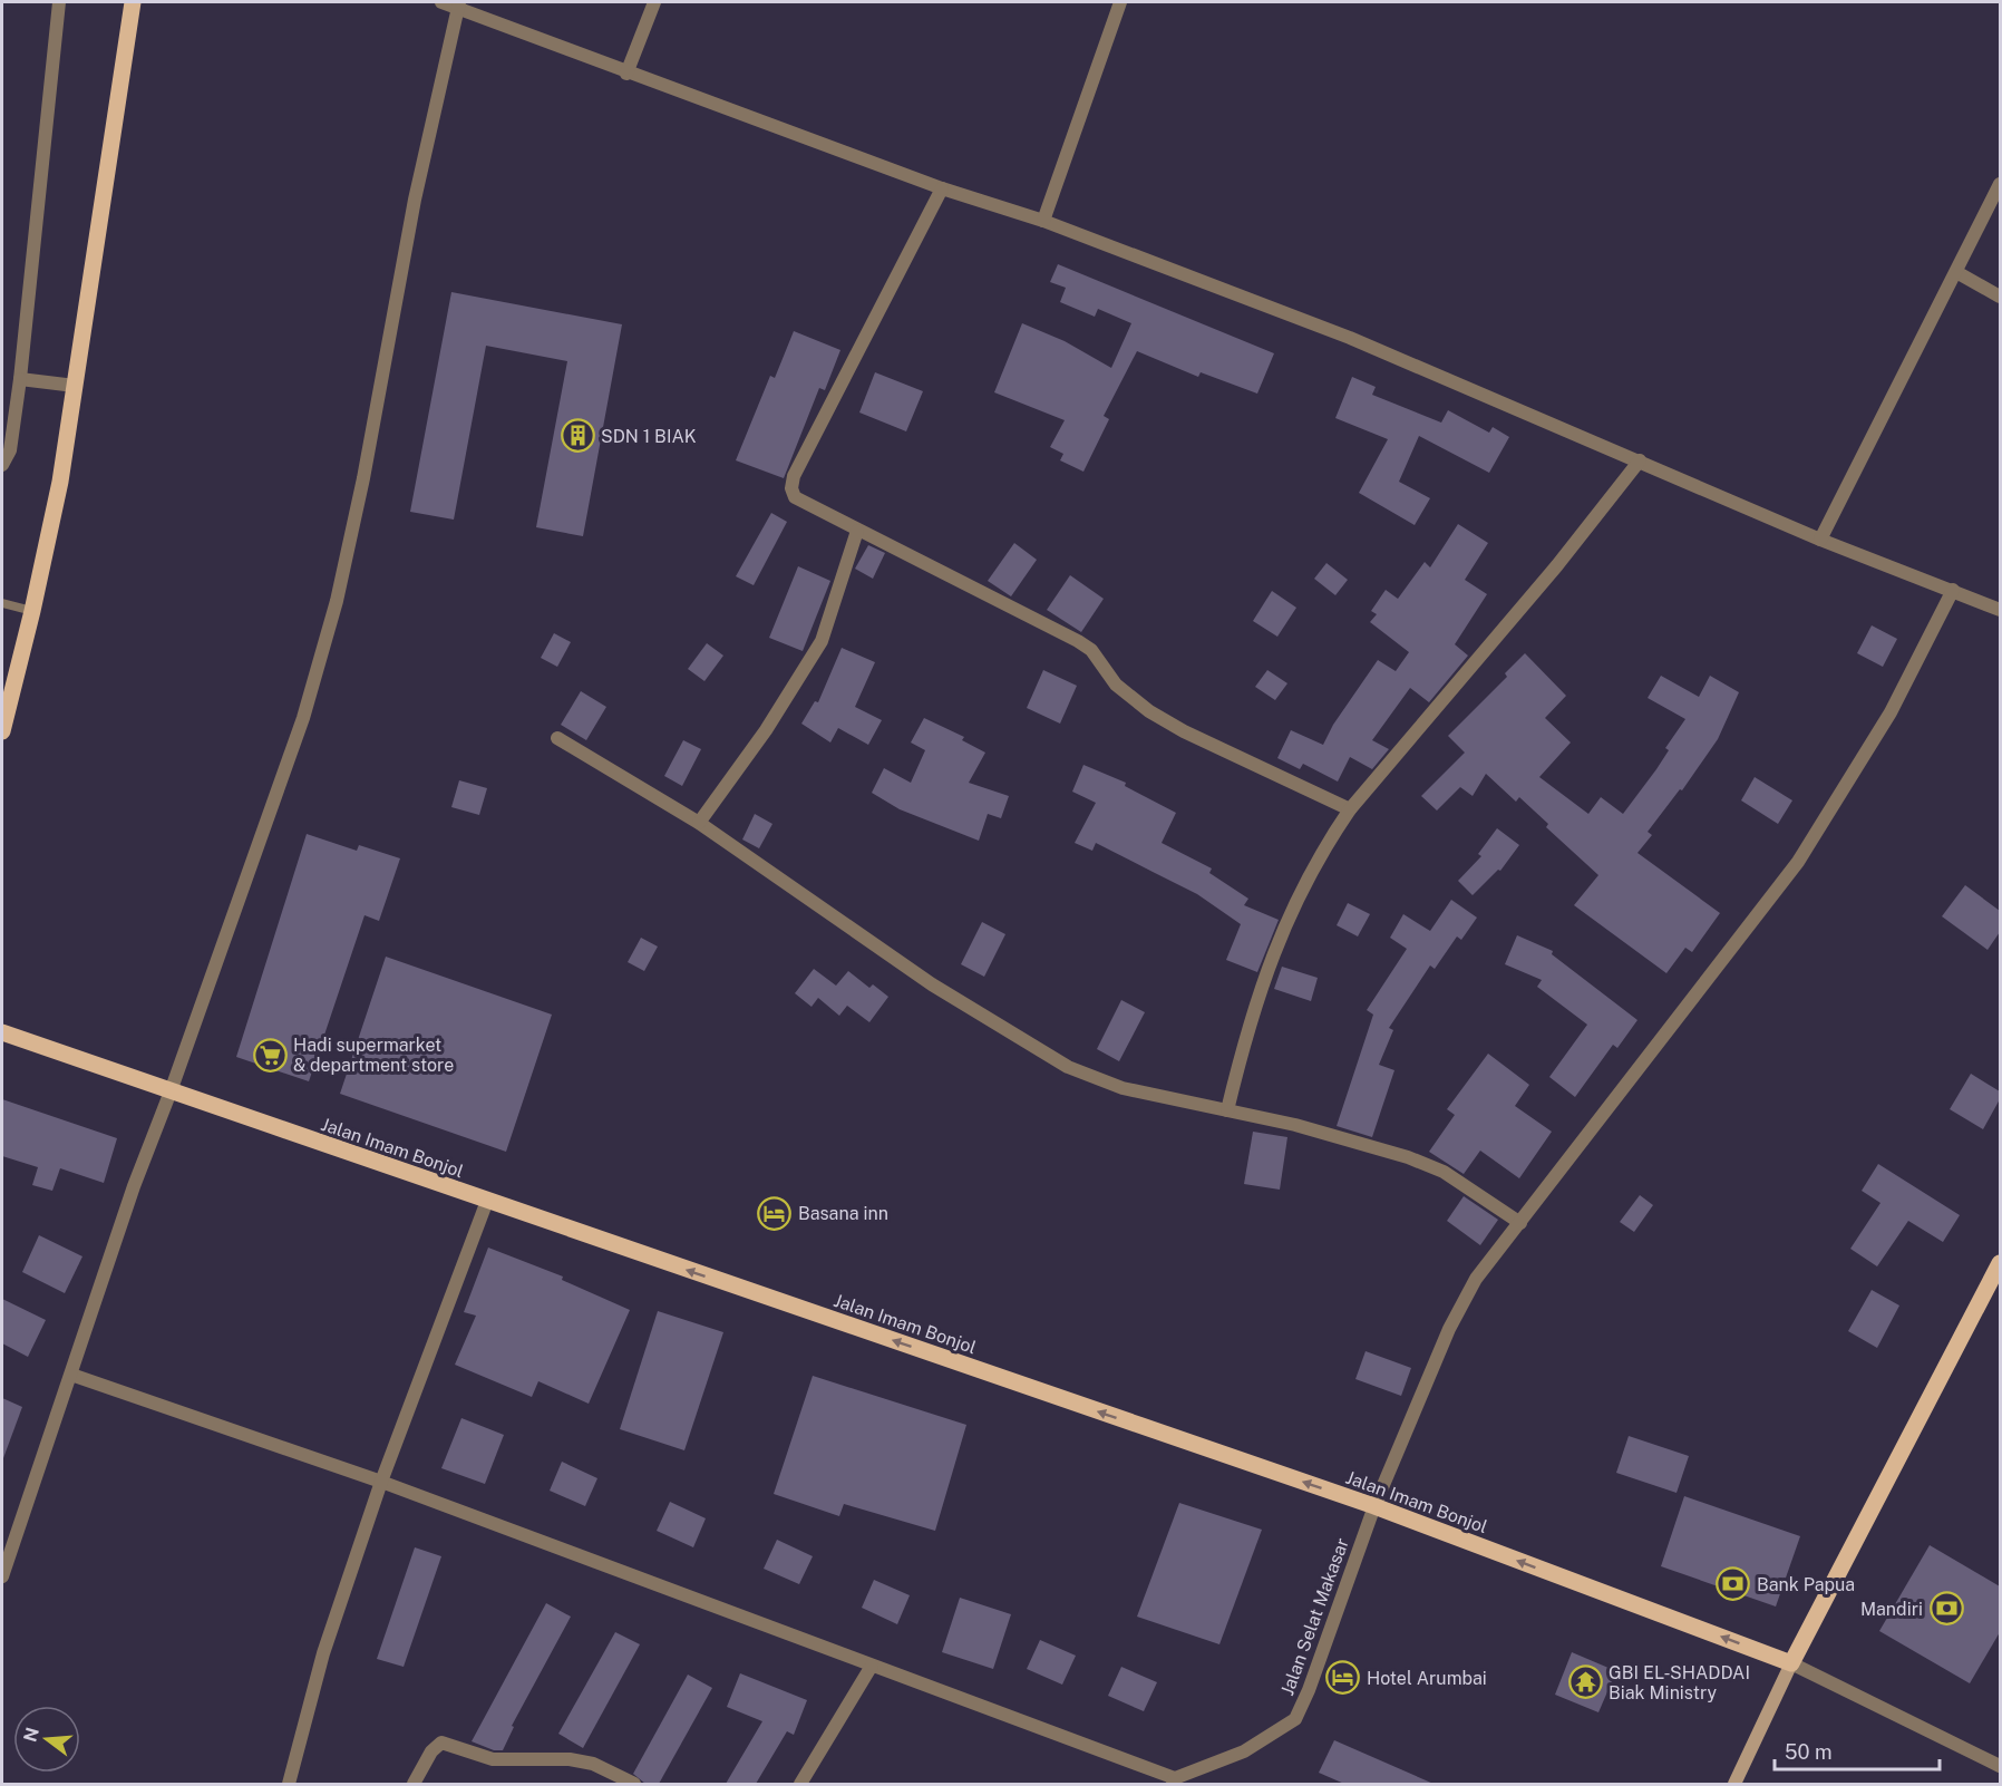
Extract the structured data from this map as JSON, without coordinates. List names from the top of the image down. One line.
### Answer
{"streets":{"main road":["Jalan Imam Bonjol"],"street":["Jalan Selat Makasar"]},"crossings":[["Jalan Imam Bonjol","Jalan Selat Makasar"]],"one_way":["Jalan Imam Bonjol"],"places":{"building":["SDN 1 BIAK"],"supermarket":["Hadi supermarket & department store"],"hotel":["Basana inn","Hotel Arumbai"],"bank":["Bank Papua","Mandiri"],"temple":["GBI EL-SHADDAI Biak Ministry"]},"scale_bar":"50 m","north":"left"}
